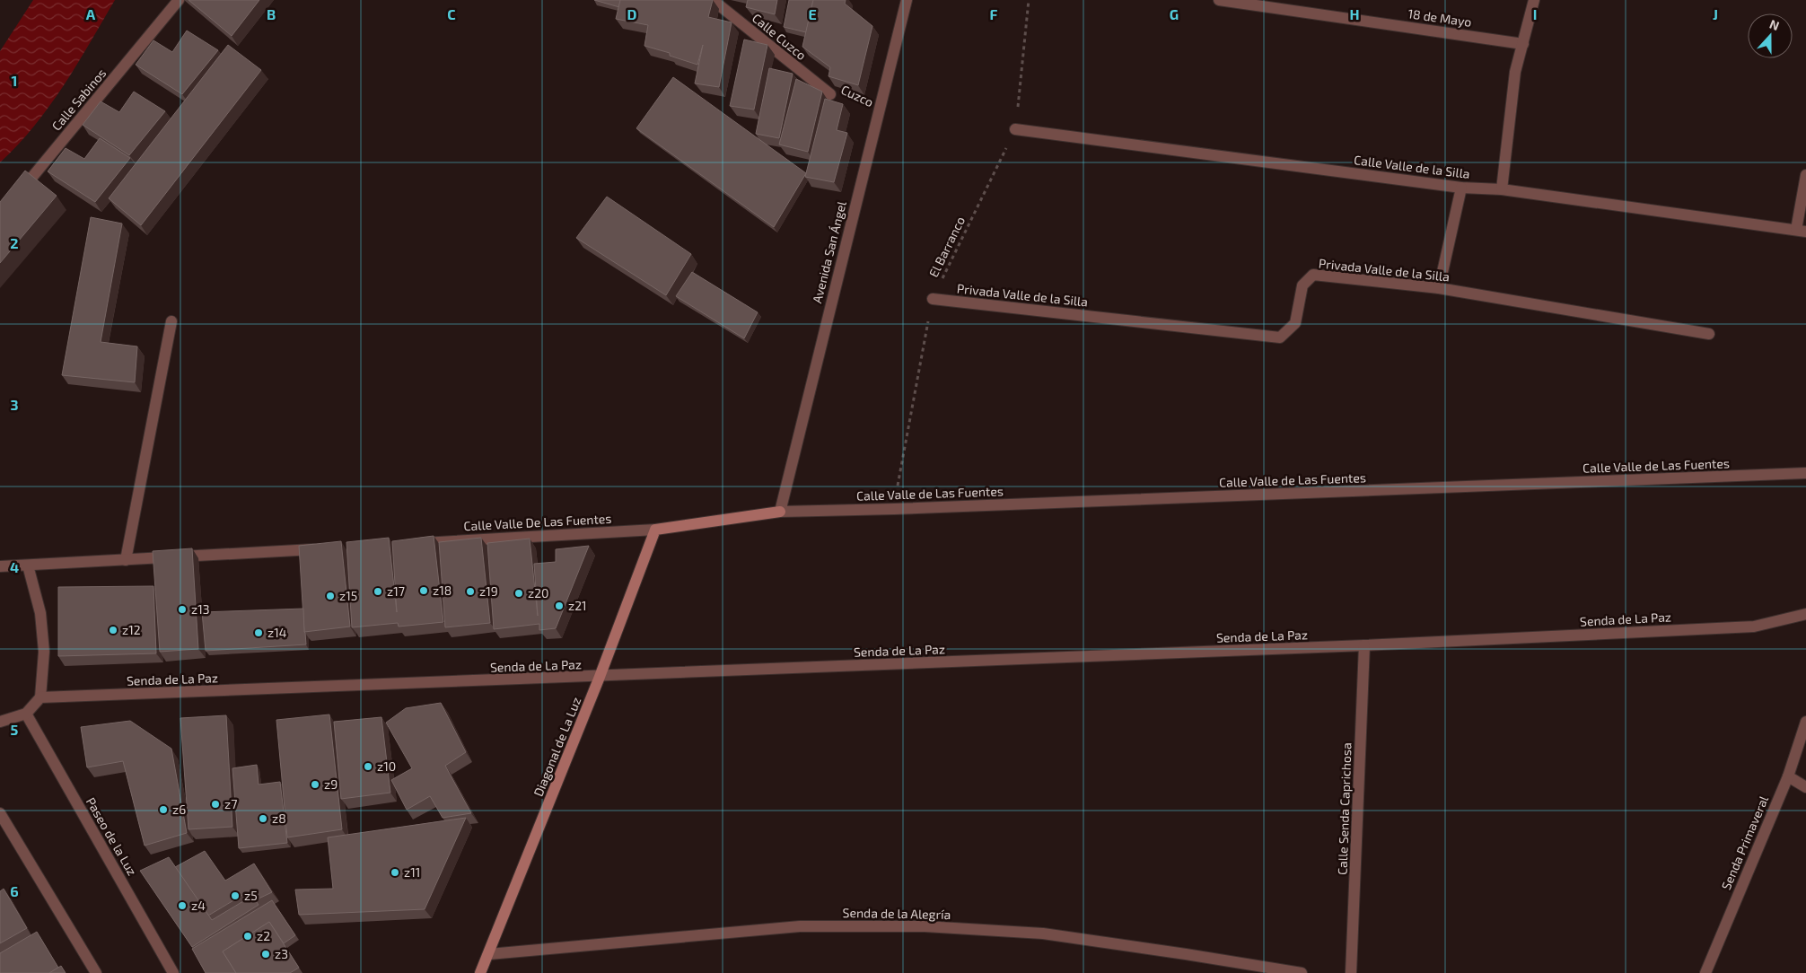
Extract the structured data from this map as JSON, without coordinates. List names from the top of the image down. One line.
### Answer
{"streets":{"street":["18 de Mayo","Calle Cuzco","Calle Sabinos","Calle Valle de la Silla","Avenida San Ángel","Privada Valle de la Silla","Calle Valle de Las Fuentes","Calle Valle De Las Fuentes","Senda de La Paz","Diagonal de La Luz","Calle Senda Caprichosa","Paseo de la Luz","Senda Primaveral","Senda de la Alegría"],"path":["El Barranco"]},"crossings":[["Calle Valle de la Silla","El Barranco"],["El Barranco","Privada Valle de la Silla"],["El Barranco","Calle Valle de Las Fuentes"],["Avenida San Ángel","Calle Valle de Las Fuentes"],["Avenida San Ángel","Calle Valle De Las Fuentes"],["Calle Valle de Las Fuentes","Calle Valle De Las Fuentes"],["Calle Valle De Las Fuentes","Diagonal de La Luz"],["Senda de La Paz","Diagonal de La Luz"],["Senda de La Paz","Calle Senda Caprichosa"],["Diagonal de La Luz","Senda de la Alegría"]],"places":["z18","z17","z19","z20","z15","z21","z13","z12","z14","z10","z9","z7","z6","z8","z11","z5","z4","z2","z3"],"north":"top","grid":{"columns":["A","B","C","D","E","F","G","H","I","J"],"rows":["1","2","3","4","5","6"]}}
